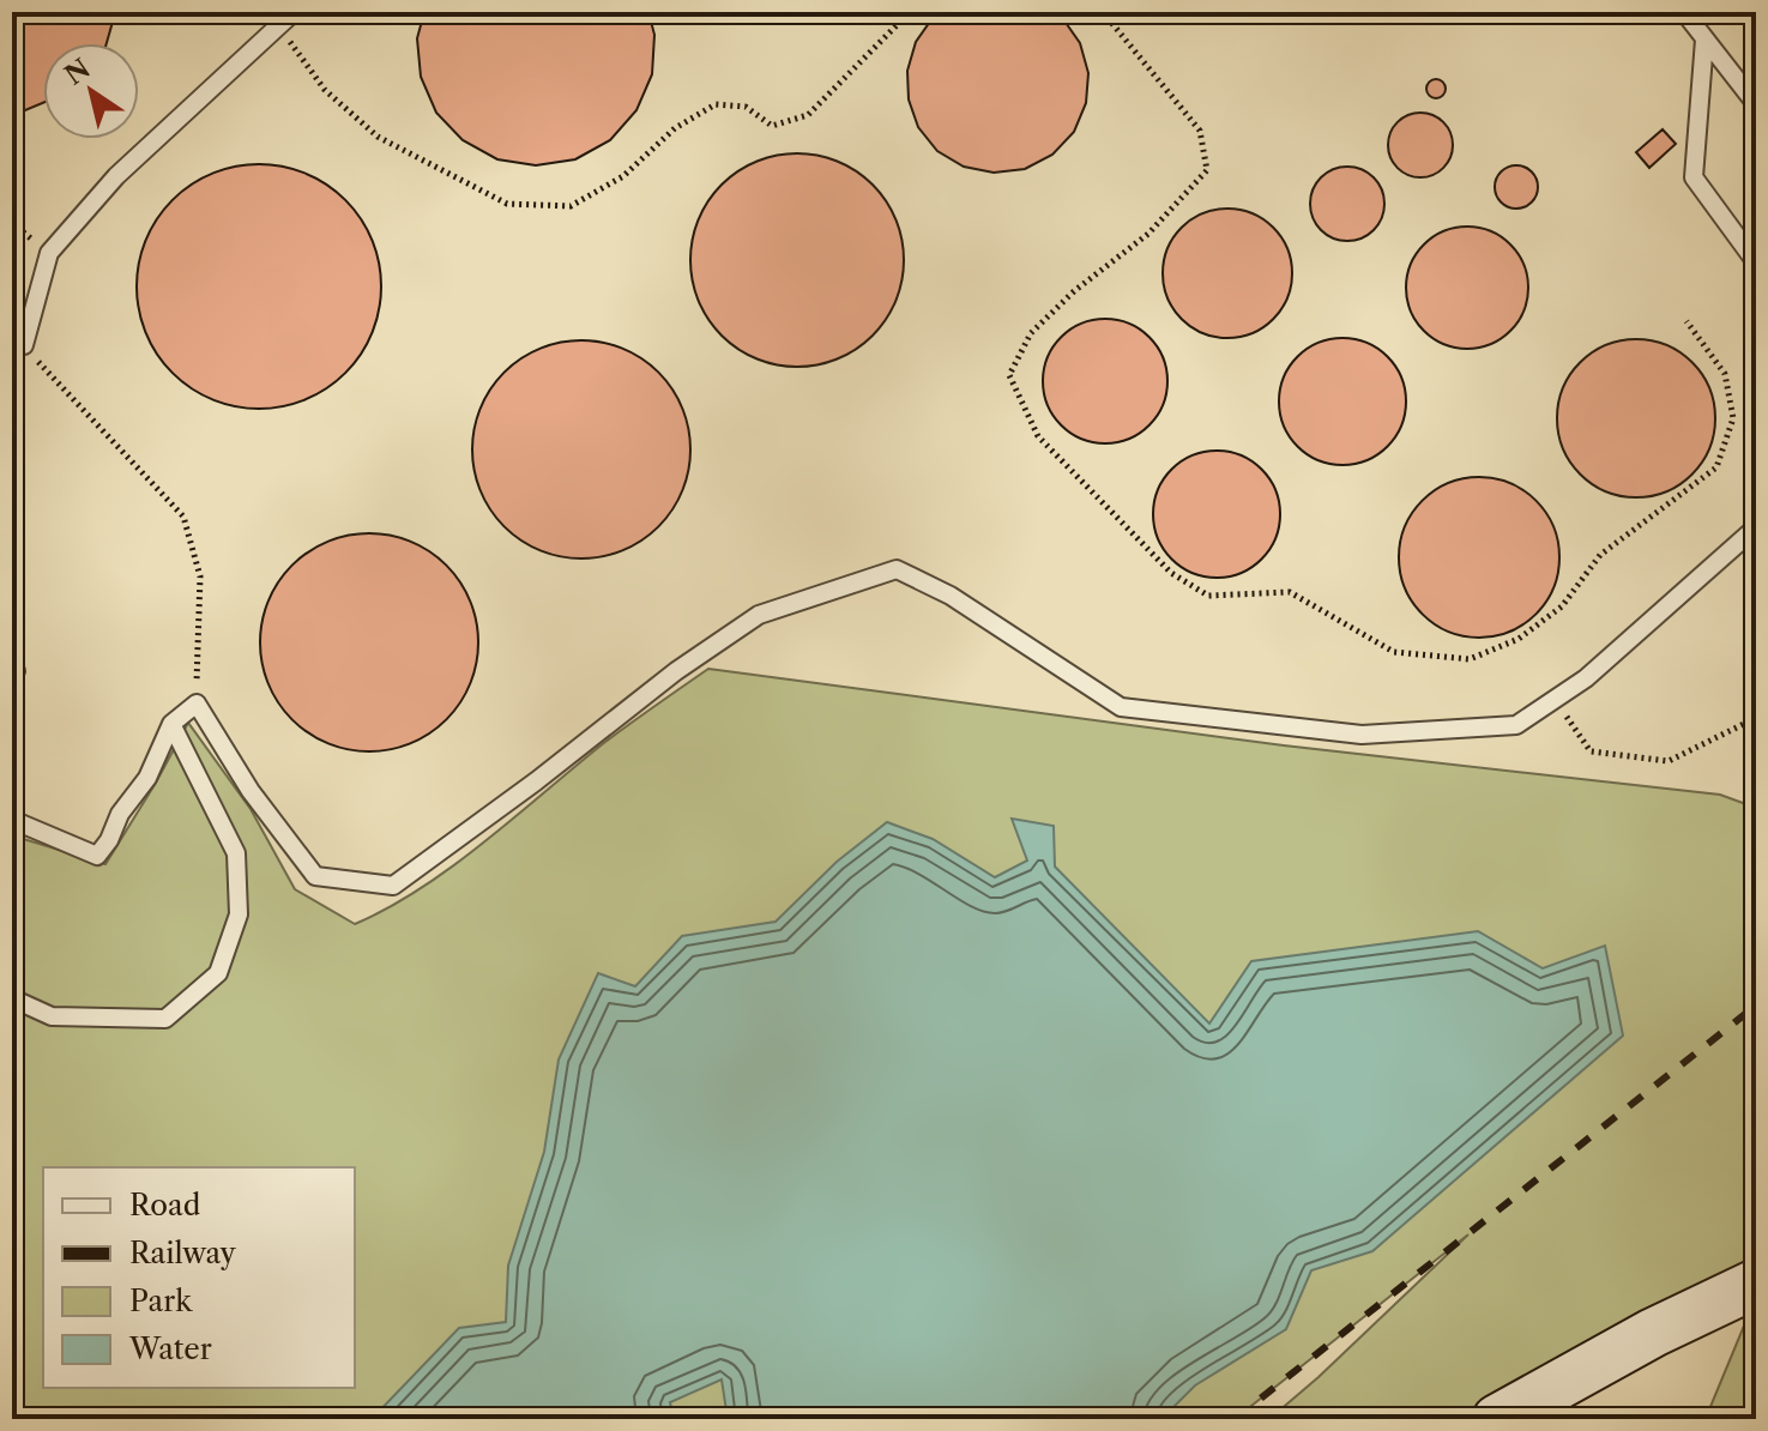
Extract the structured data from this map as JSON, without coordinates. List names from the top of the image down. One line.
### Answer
{"legend":["Road","Railway","Park","Water"],"north":"top left"}
